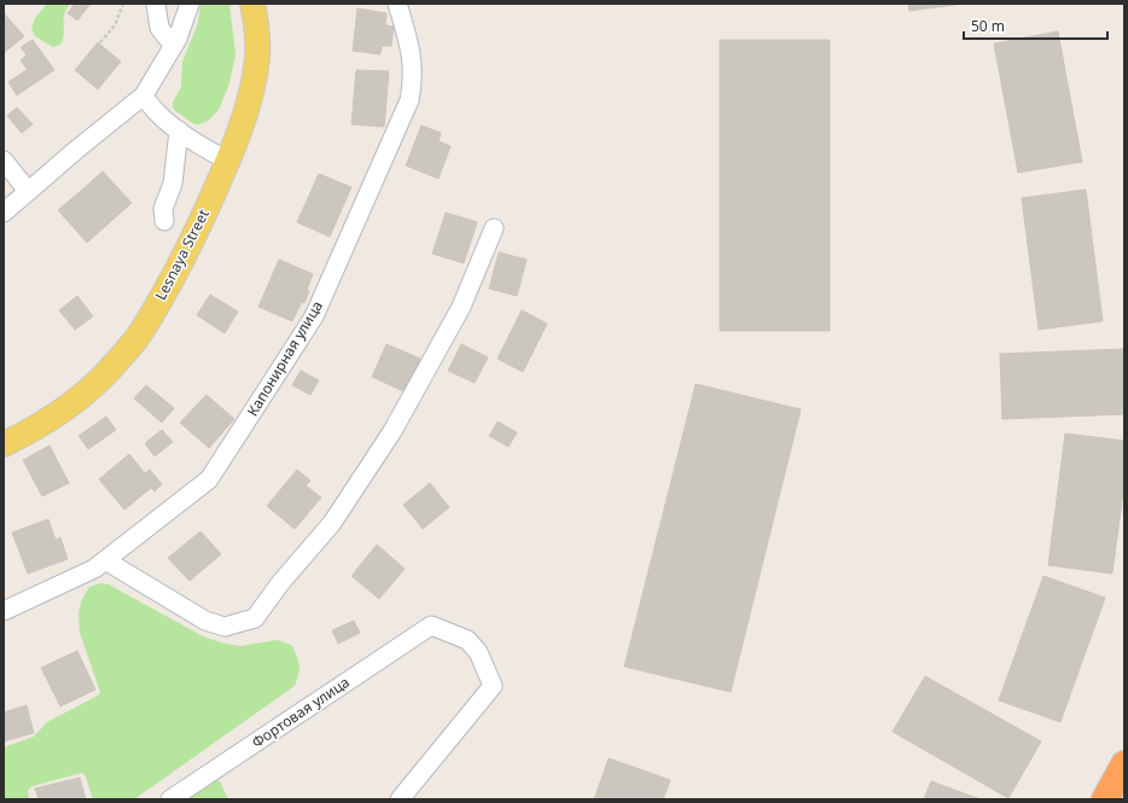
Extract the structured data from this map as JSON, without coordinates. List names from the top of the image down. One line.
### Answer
{"streets":{"main road":["Lesnaya Street"],"street":["Капонирная улица","Фортовая улица"]},"scale_bar":"50 m"}
